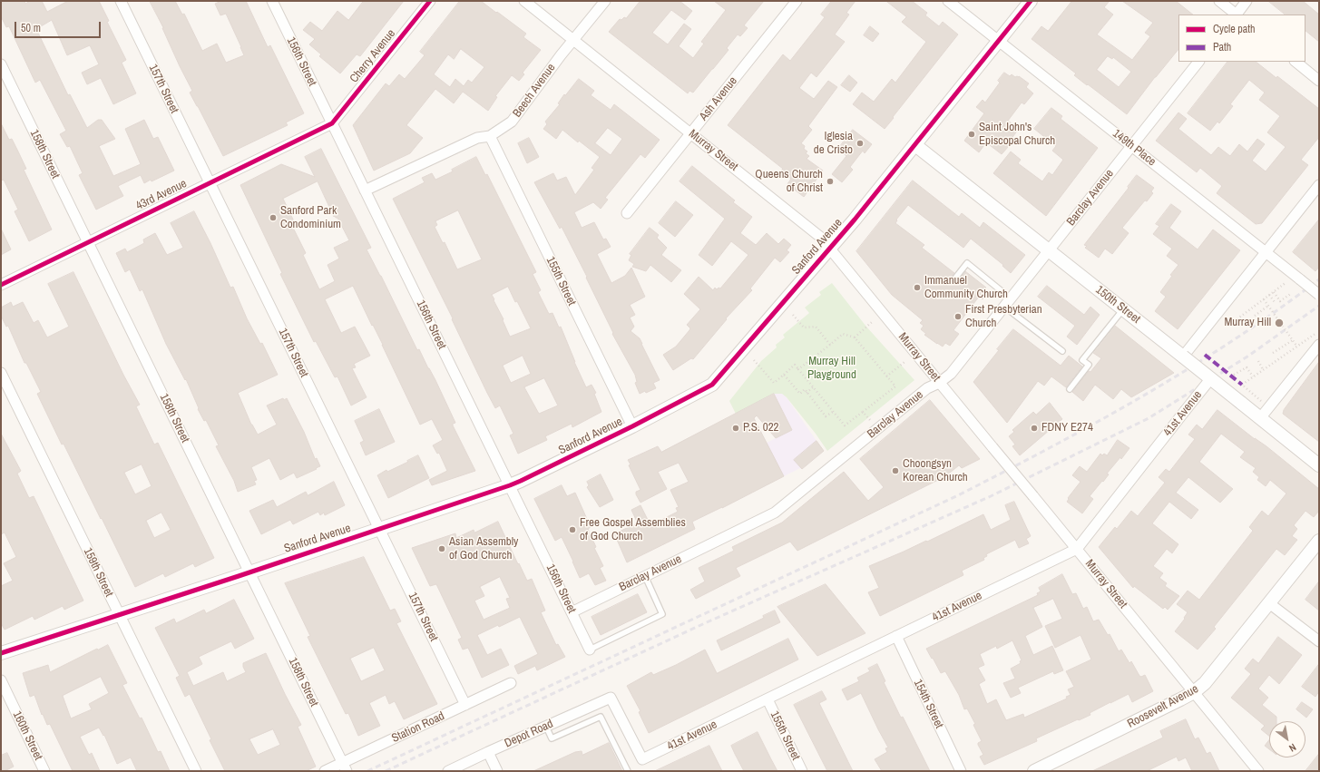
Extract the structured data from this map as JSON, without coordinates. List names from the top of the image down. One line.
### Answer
{"streets":{"street":["Cherry Avenue","156th Street","157th Street","Beech Avenue","Ash Avenue","149th Place","Murray Street","158th Street","43rd Avenue","Barclay Avenue","Sanford Avenue","155th Street","150th Street","41st Avenue","159th Street","154th Street","Roosevelt Avenue","Station Road","Depot Road","160th Street"]},"crossings":[["Cherry Avenue","156th Street"],["Cherry Avenue","43rd Avenue"],["156th Street","Beech Avenue"],["156th Street","43rd Avenue"],["156th Street","Barclay Avenue"],["156th Street","Sanford Avenue"],["157th Street","43rd Avenue"],["157th Street","Sanford Avenue"],["157th Street","Station Road"],["Beech Avenue","Murray Street"],["Beech Avenue","155th Street"],["Ash Avenue","Murray Street"],["149th Place","Barclay Avenue"],["149th Place","Sanford Avenue"],["Murray Street","Barclay Avenue"],["Murray Street","Sanford Avenue"],["Murray Street","41st Avenue"],["Murray Street","Roosevelt Avenue"],["158th Street","43rd Avenue"],["158th Street","Sanford Avenue"],["158th Street","Station Road"],["Barclay Avenue","150th Street"],["Sanford Avenue","155th Street"],["Sanford Avenue","150th Street"],["Sanford Avenue","159th Street"],["155th Street","41st Avenue"],["150th Street","41st Avenue"],["41st Avenue","154th Street"],["41st Avenue","Depot Road"]],"parks":["Murray Hill Playground"],"places":["Saint John's Episcopal Church","Iglesia de Cristo","Queens Church of Christ","Sanford Park Condominium","Immanuel Community Church","First Presbyterian Church","Murray Hill","P.S. 022","FDNY E274","Choongsyn Korean Church","Free Gospel Assemblies of God Church","Asian Assembly of God Church"],"legend":["Cycle path","Path"],"scale_bar":"50 m","north":"bottom right"}
